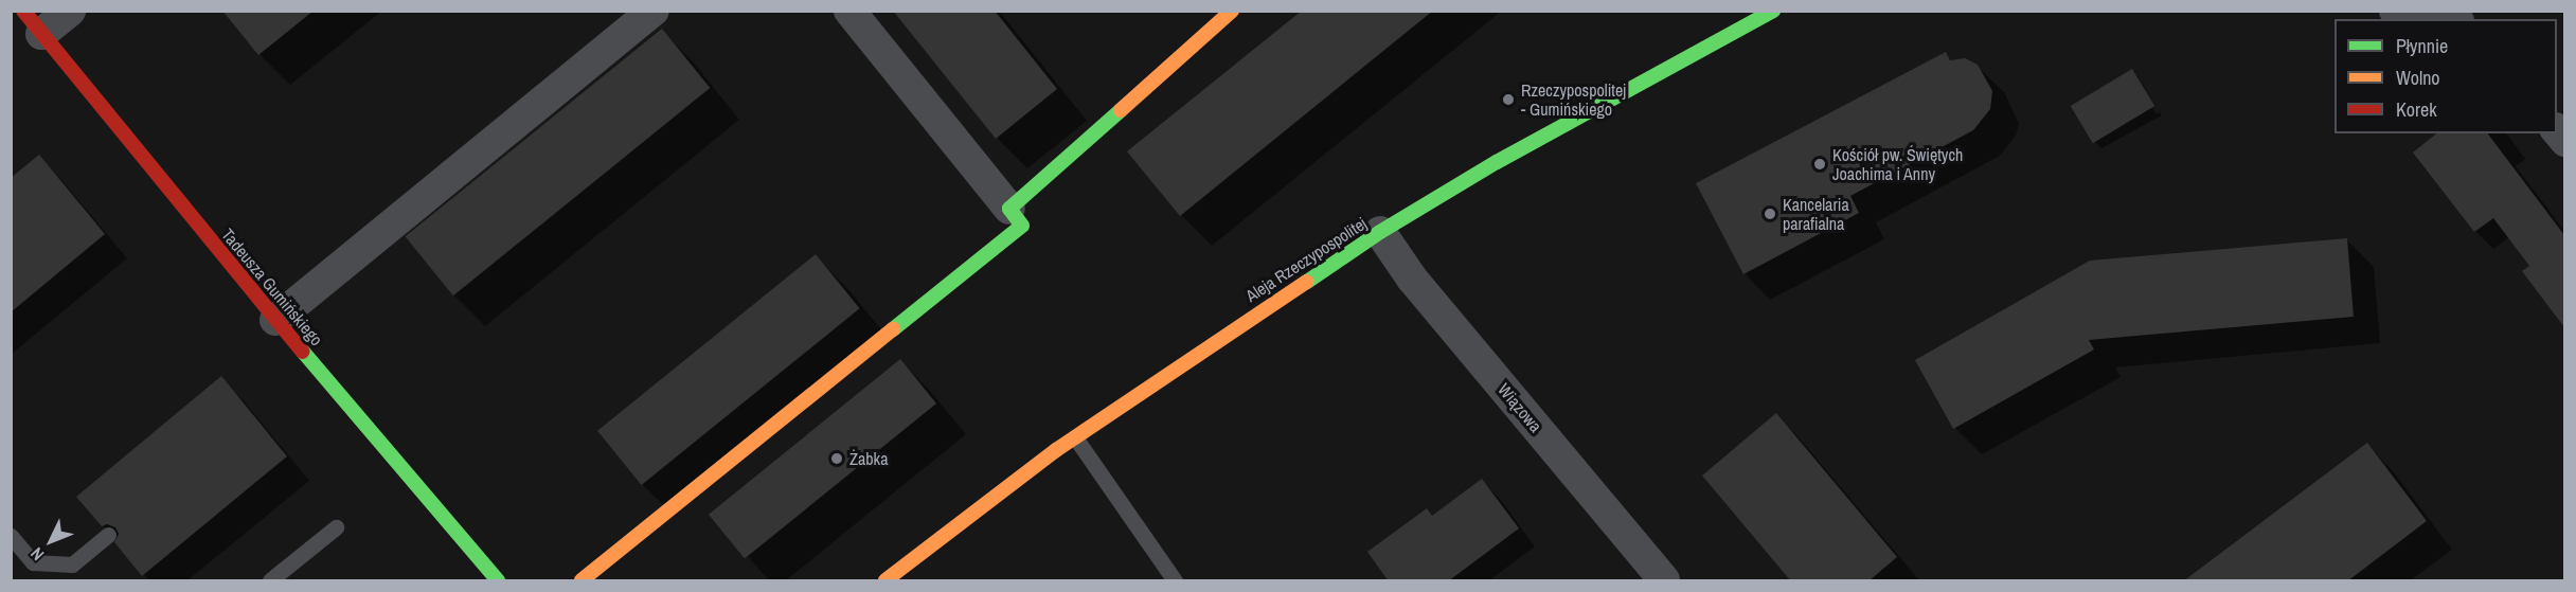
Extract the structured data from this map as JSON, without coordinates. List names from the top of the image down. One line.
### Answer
{"streets":{"street":["Aleja Rzeczypospolitej","Tadeusza Gumińskiego","Wiązowa"]},"crossings":[["Aleja Rzeczypospolitej","Wiązowa"]],"places":["Rzeczypospolitej - Gumińskiego","Kościół pw. Świętych Joachima i Anny","Kancelaria parafialna","Żabka"],"legend":["Płynnie","Wolno","Korek"],"north":"bottom left"}
